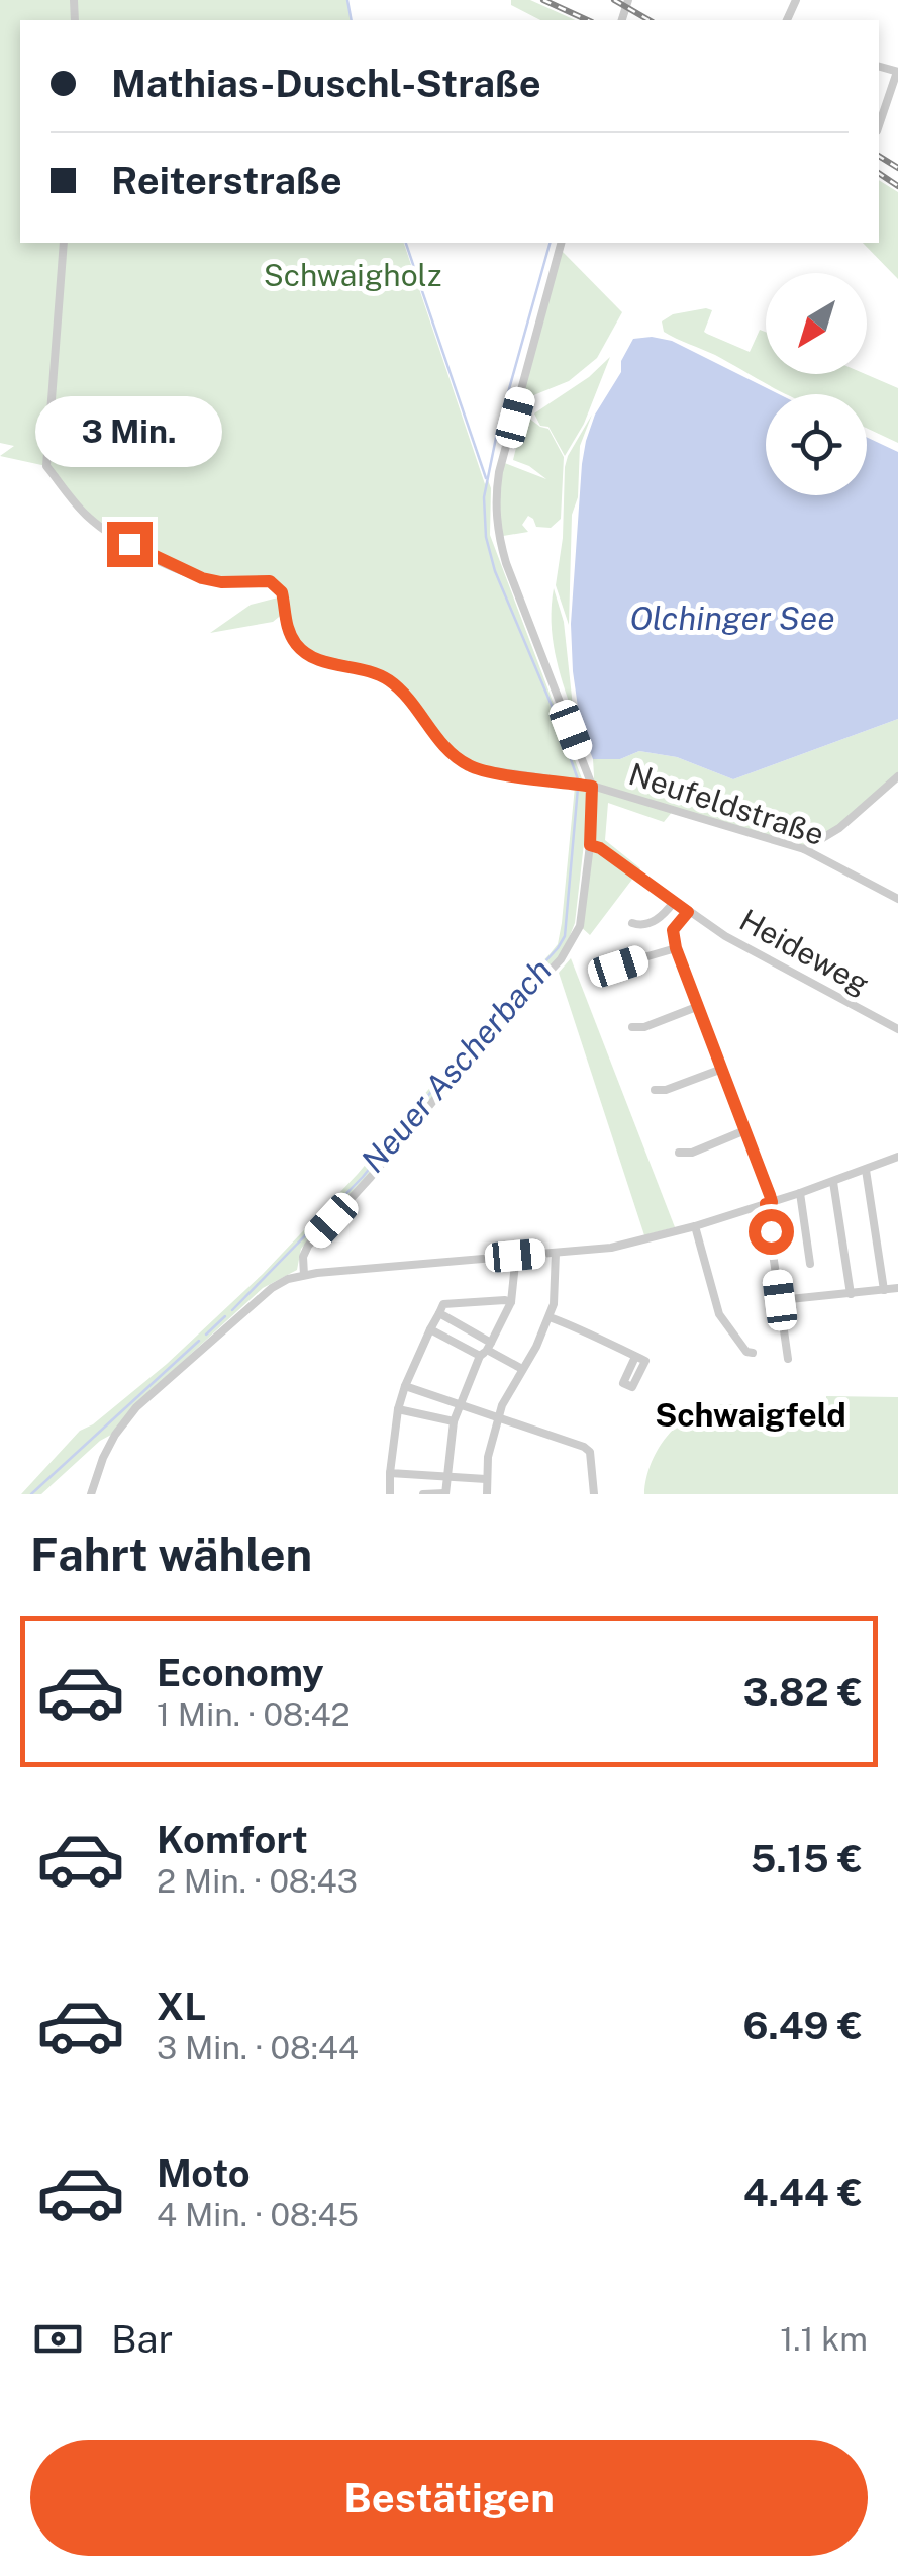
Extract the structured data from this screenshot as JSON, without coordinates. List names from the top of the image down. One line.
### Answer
{"streets":{"street":["Neufeldstraße","Heideweg"]},"districts":["Schwaigfeld"],"water":["Olchinger See","Neuer Ascherbach"],"parks":["Schwaigholz"],"north":"bottom left","page":{"banner":["Mathias-Duschl-Straße","Reiterstraße"],"bubble":"3 Min.","heading":"Fahrt wählen","list":[{"name":"Economy","note":"1 Min. · 08:42","value":"3.82 €"},{"name":"Komfort","note":"2 Min. · 08:43","value":"5.15 €"},{"name":"XL","note":"3 Min. · 08:44","value":"6.49 €"},{"name":"Moto","note":"4 Min. · 08:45","value":"4.44 €"}],"pay":["Bar","1.1 km"],"buttons":"Bestätigen"}}
